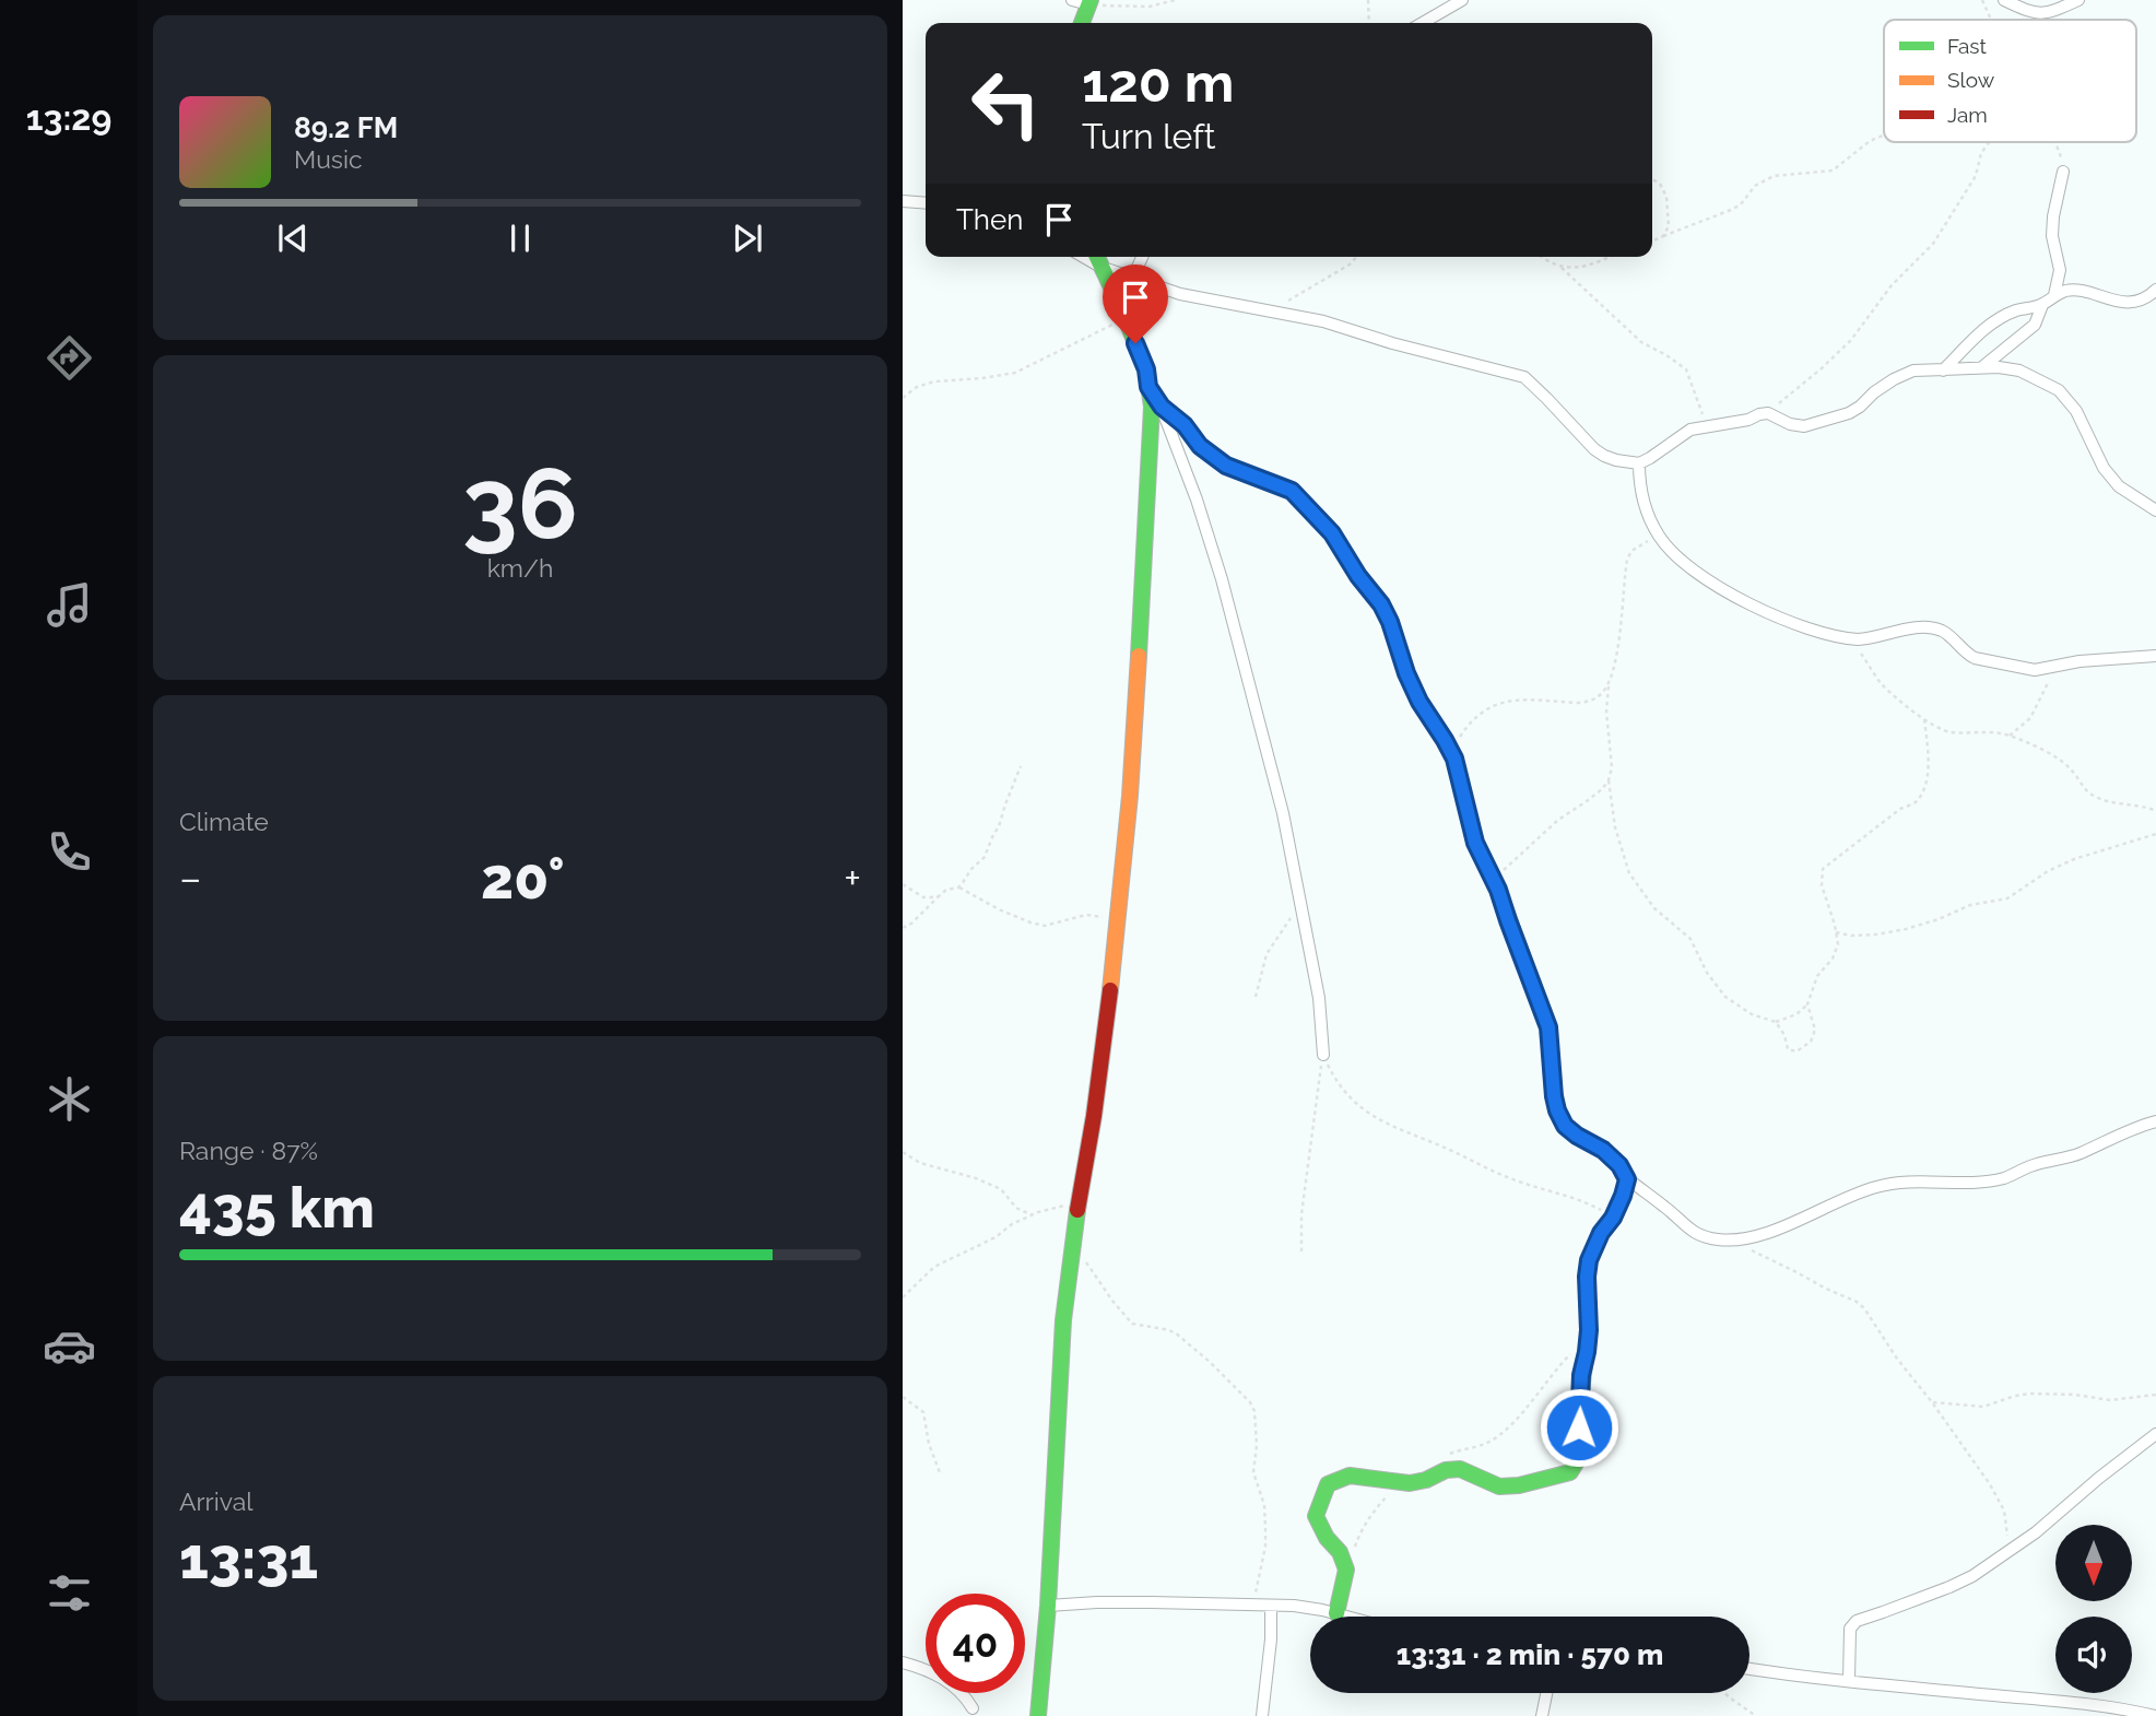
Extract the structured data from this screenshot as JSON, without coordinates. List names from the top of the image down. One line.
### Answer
{"legend":["Fast","Slow","Jam"],"north":"bottom","page":{"tabs":"13:29","turn":["120 m","Turn left"],"song":["89.2 FM","Music"],"then":"Then","tile":[["36","km/h"],"Climate",["Range · 87%","435 km"],["Arrival","13:31"]],"heat":["−","20°","+"],"limit":"40","trip":"13:31 · 2 min · 570 m"}}
